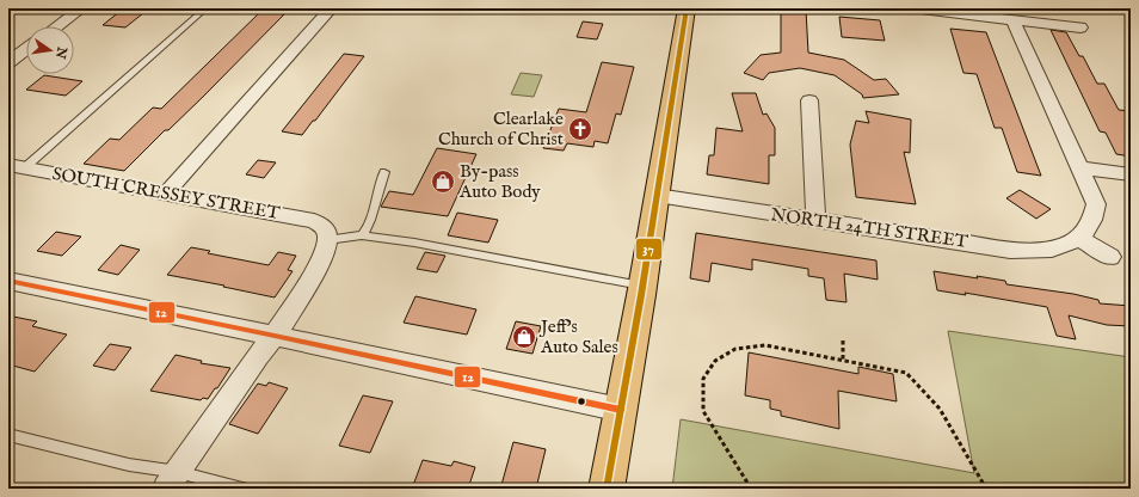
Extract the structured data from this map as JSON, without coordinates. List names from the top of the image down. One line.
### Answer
{"streets":{"street":["SOUTH CRESSEY STREET","NORTH 24TH STREET"]},"places":{"church":["Clearlake Church of Christ"],"shop":["By-pass Auto Body","Jeff's Auto Sales"]},"lines":["transit line 37","transit line 12"],"north":"right"}
